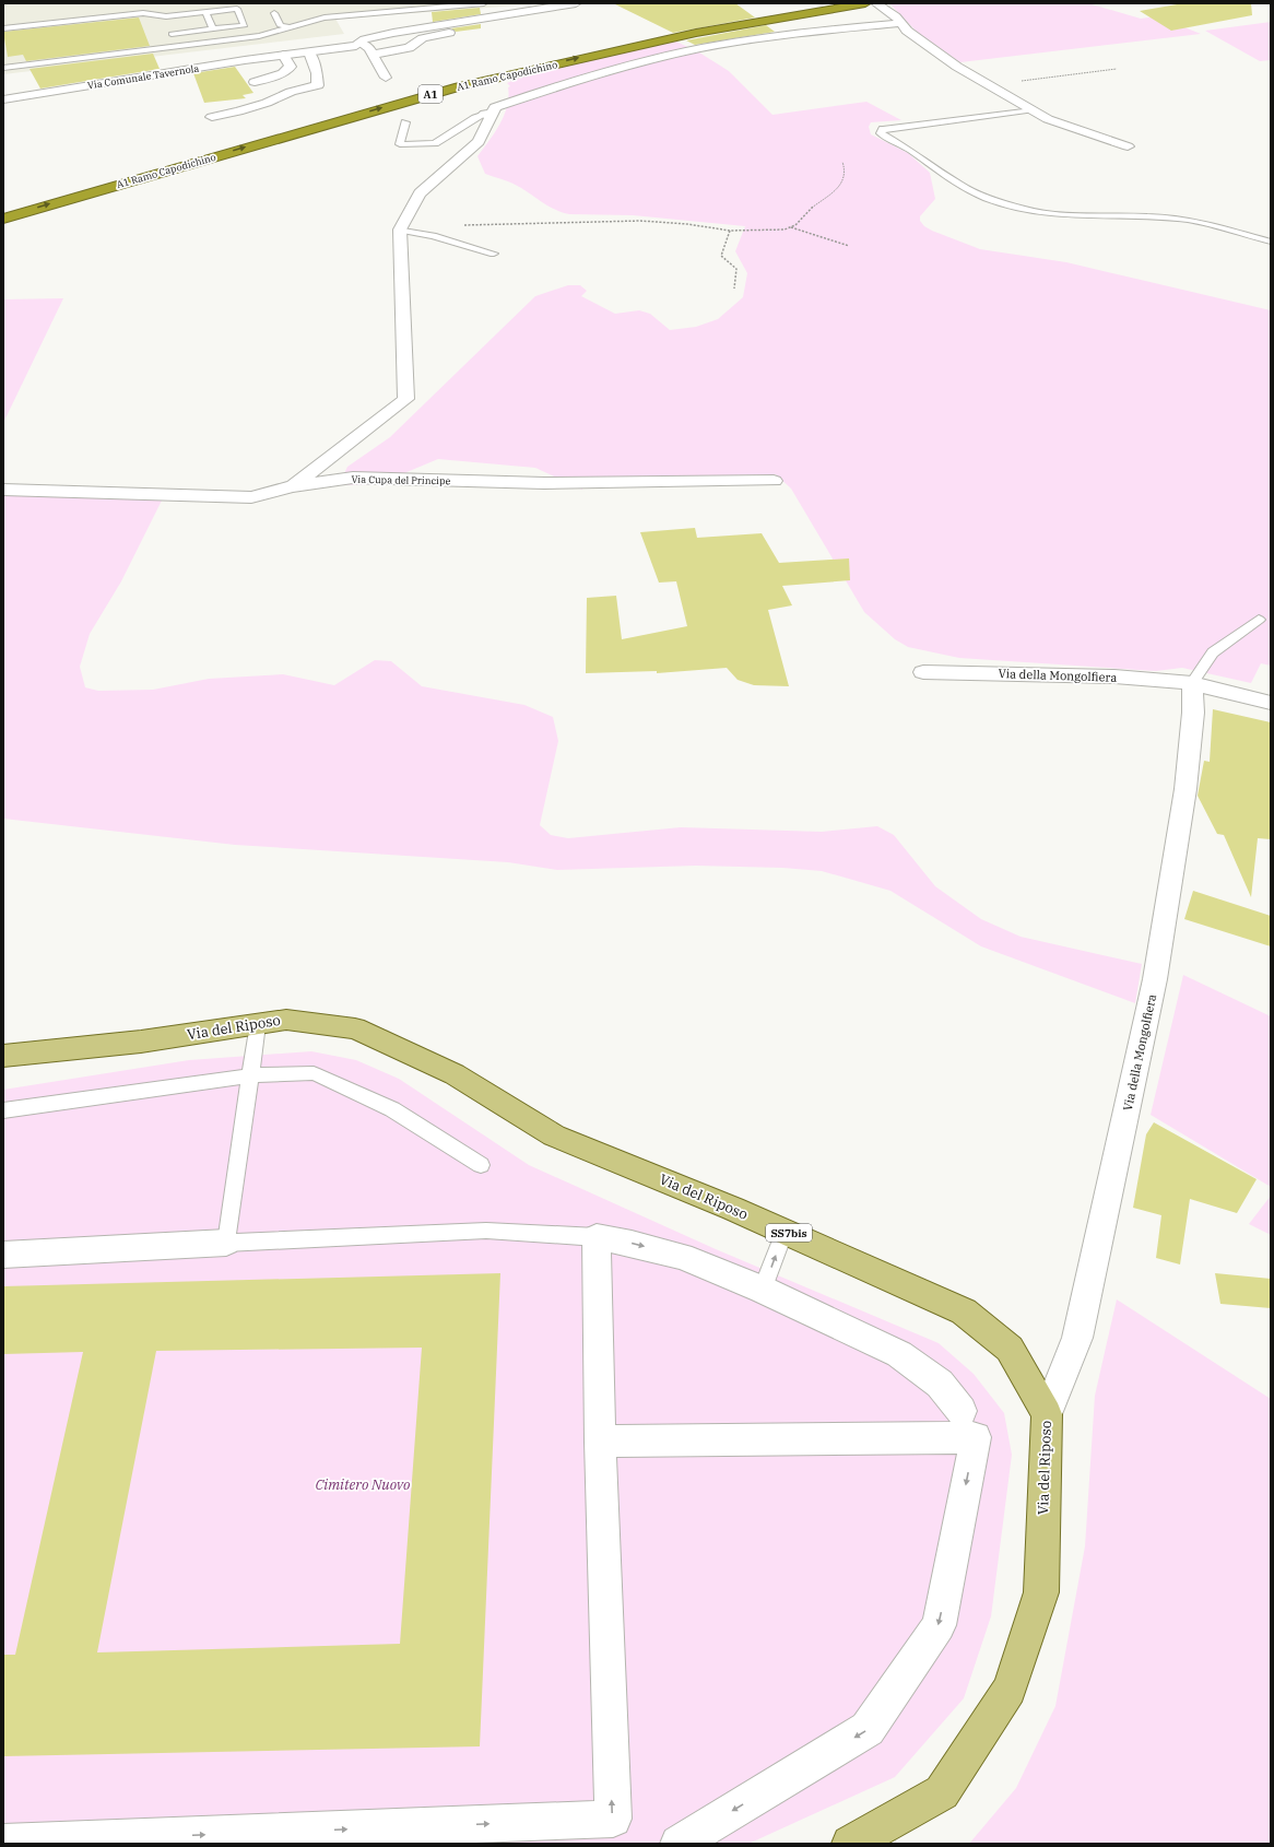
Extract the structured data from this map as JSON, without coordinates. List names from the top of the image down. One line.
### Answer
{"streets":{"highway":["A1 Ramo Capodichino","A1"],"main road":["Via del Riposo","SS7bis"],"street":["Via Comunale Tavernola","Via Cupa del Principe","Via della Mongolfiera"]},"crossings":[["Via della Mongolfiera","Via del Riposo"]],"parks":["Cimitero Nuovo"]}
